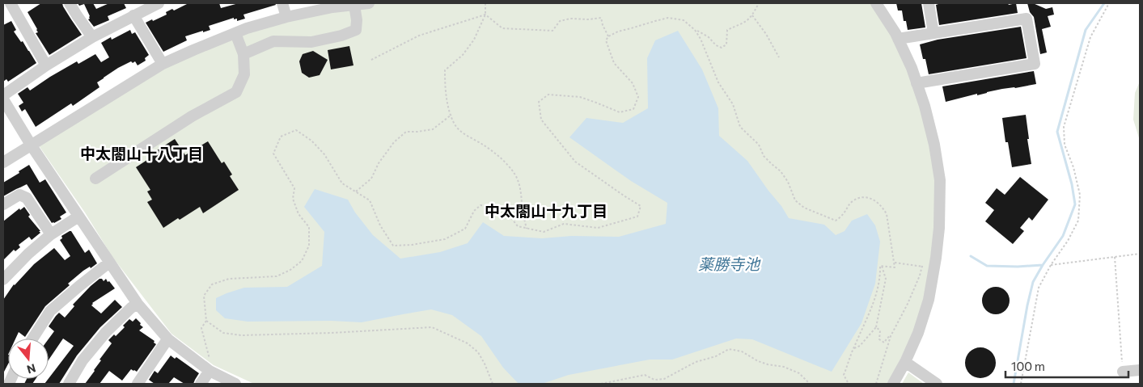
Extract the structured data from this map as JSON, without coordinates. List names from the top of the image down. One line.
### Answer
{"districts":["中太閤山十八丁目","中太閤山十九丁目"],"water":["薬勝寺池"],"scale_bar":"100 m","north":"bottom"}
